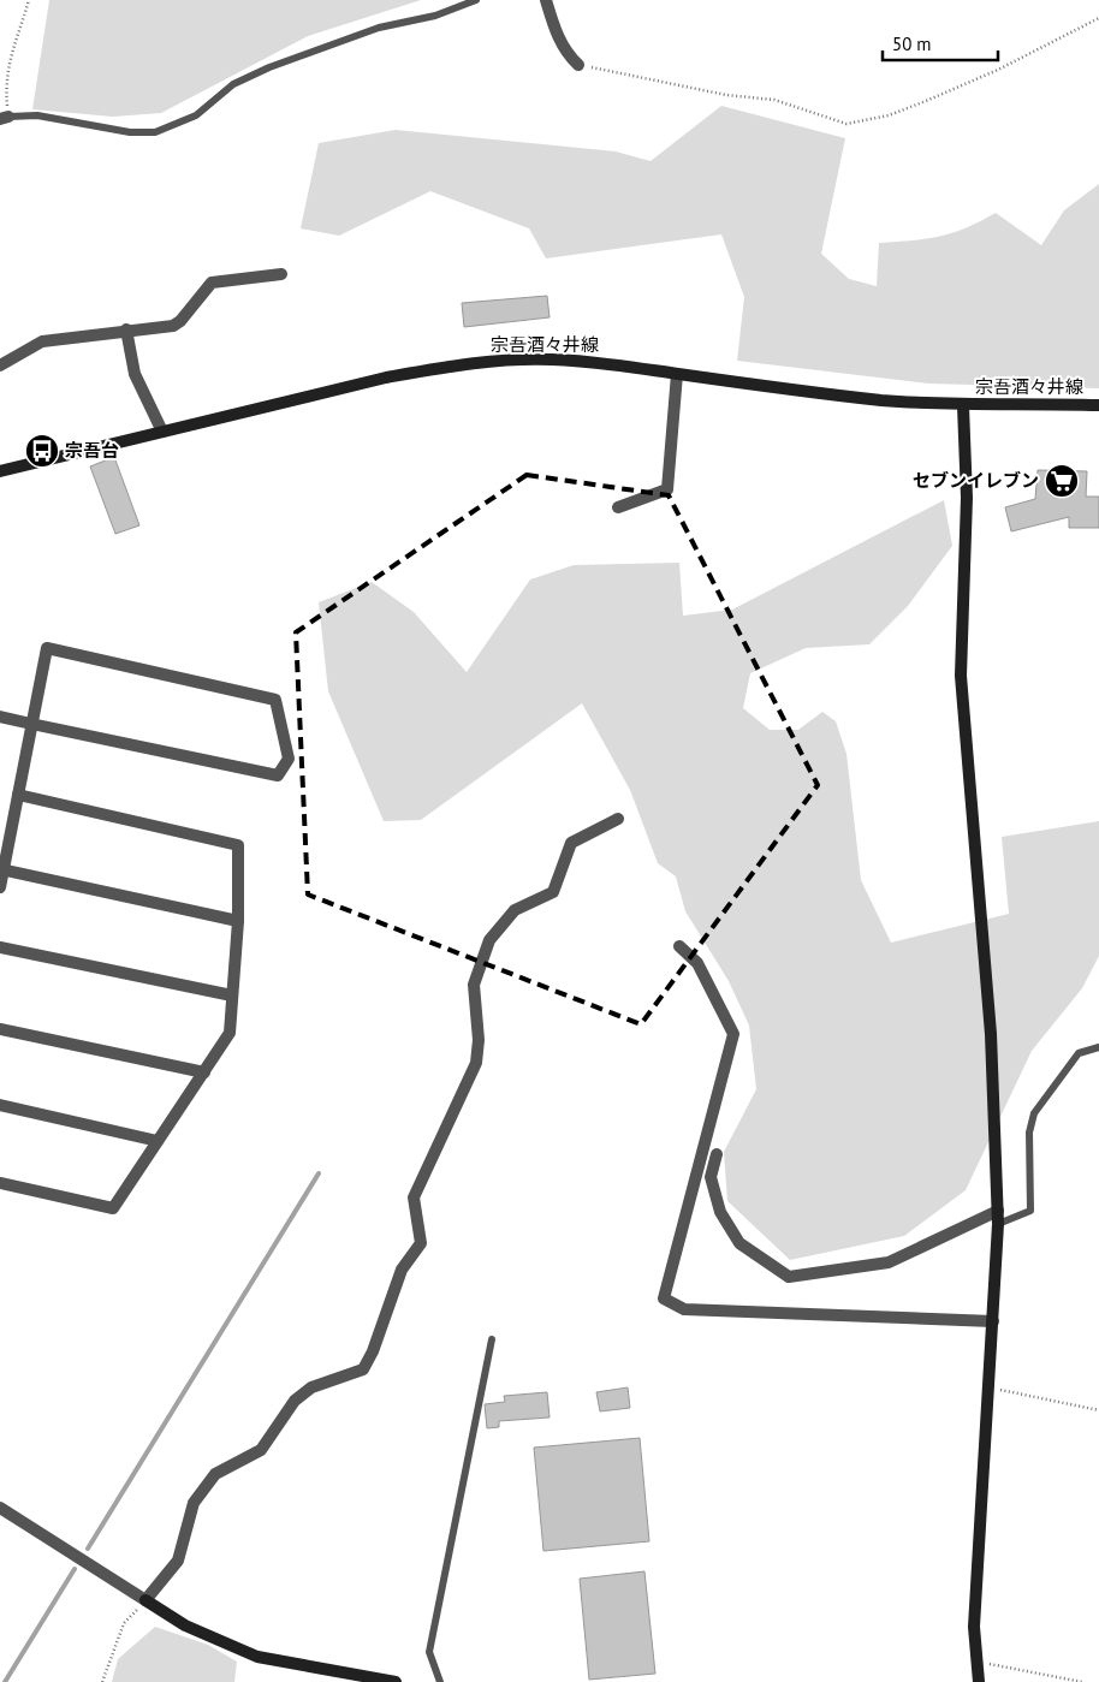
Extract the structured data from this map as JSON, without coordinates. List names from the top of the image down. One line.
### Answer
{"streets":{"street":["宗吾酒々井線"]},"places":{"bus stop":["宗吾台"],"supermarket":["セブンイレブン"]},"scale_bar":"50 m"}
